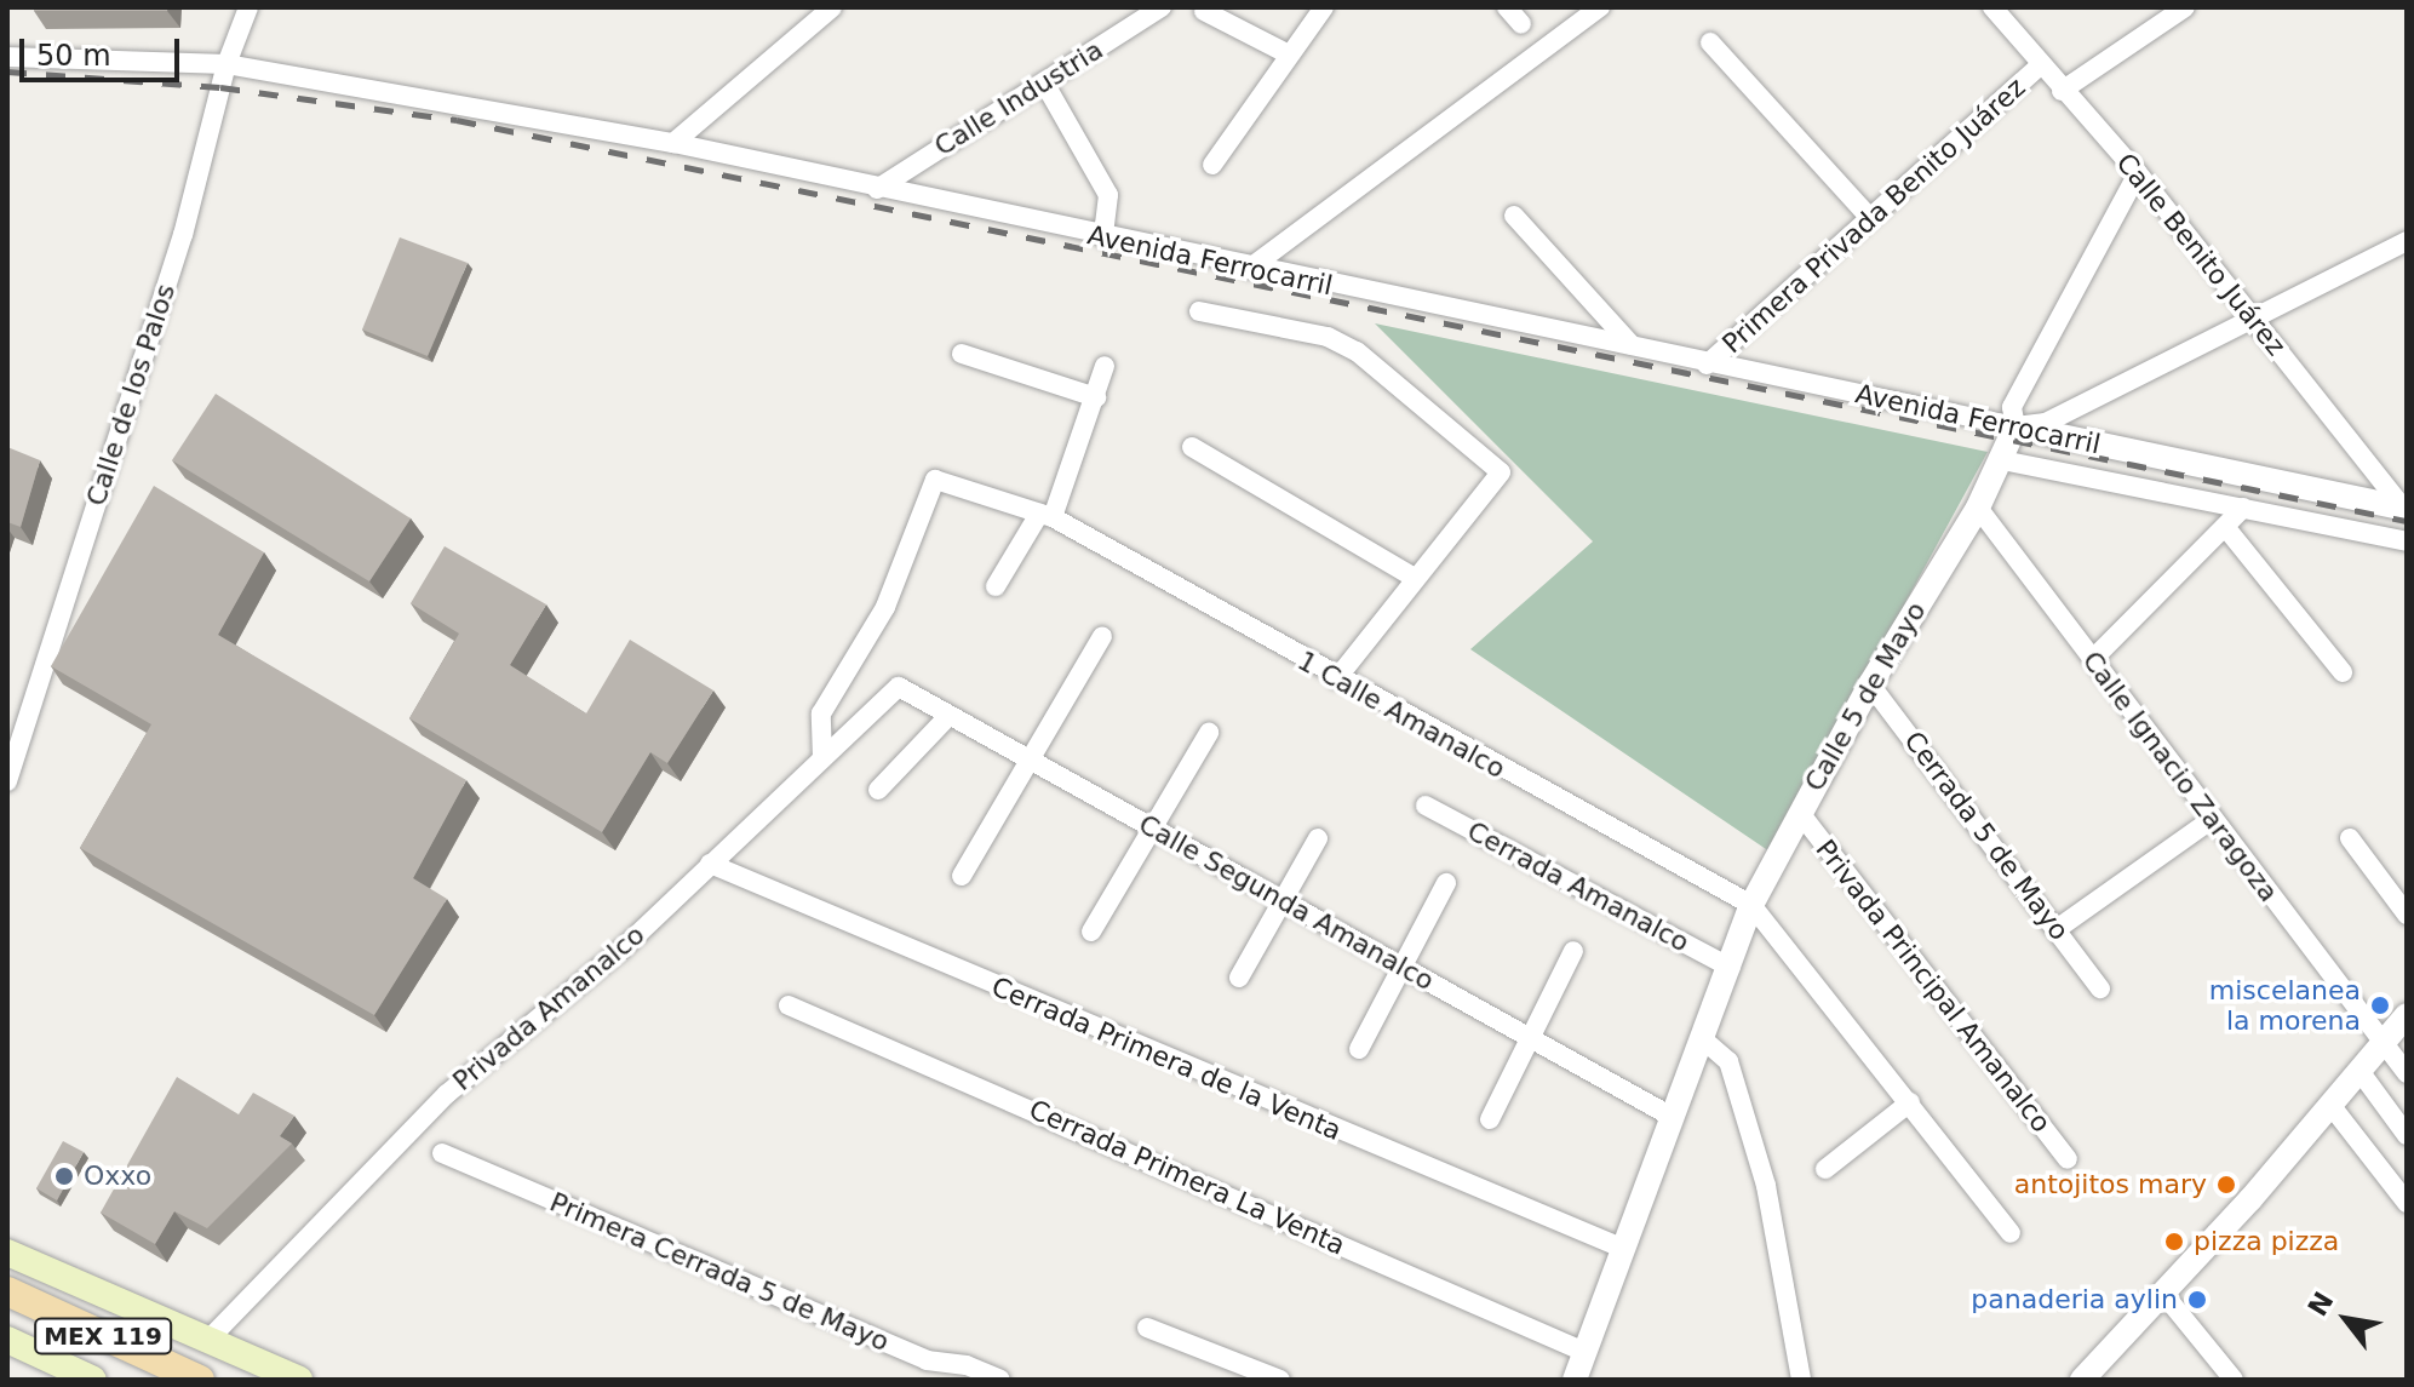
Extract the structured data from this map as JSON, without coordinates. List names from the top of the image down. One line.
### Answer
{"streets":{"main road":["MEX 119"],"street":["Calle Industria","Primera Privada Benito Juárez","Calle Benito Juárez","Avenida Ferrocarril","Calle de los Palos","Calle 5 de Mayo","1 Calle Amanalco","Calle Ignacio Zaragoza","Cerrada 5 de Mayo","Cerrada Amanalco","Calle Segunda Amanalco","Privada Principal Amanalco","Privada Amanalco","Cerrada Primera de la Venta","Cerrada Primera La Venta","Primera Cerrada 5 de Mayo"]},"crossings":[["Calle Industria","Avenida Ferrocarril"],["Primera Privada Benito Juárez","Calle Benito Juárez"],["Primera Privada Benito Juárez","Avenida Ferrocarril"],["Calle Benito Juárez","Avenida Ferrocarril"],["Avenida Ferrocarril","Calle de los Palos"],["Avenida Ferrocarril","Calle 5 de Mayo"],["Calle 5 de Mayo","1 Calle Amanalco"],["Calle 5 de Mayo","Calle Ignacio Zaragoza"],["Calle 5 de Mayo","Cerrada 5 de Mayo"],["Calle 5 de Mayo","Cerrada Amanalco"],["Calle 5 de Mayo","Calle Segunda Amanalco"],["Calle 5 de Mayo","Privada Principal Amanalco"],["Calle 5 de Mayo","Cerrada Primera de la Venta"],["Calle 5 de Mayo","Cerrada Primera La Venta"],["1 Calle Amanalco","Privada Amanalco"],["Calle Segunda Amanalco","Privada Amanalco"],["Privada Amanalco","Cerrada Primera de la Venta"]],"places":["miscelanea la morena","Oxxo","antojitos mary","pizza pizza","panaderia aylin"],"scale_bar":"50 m","north":"top left"}
